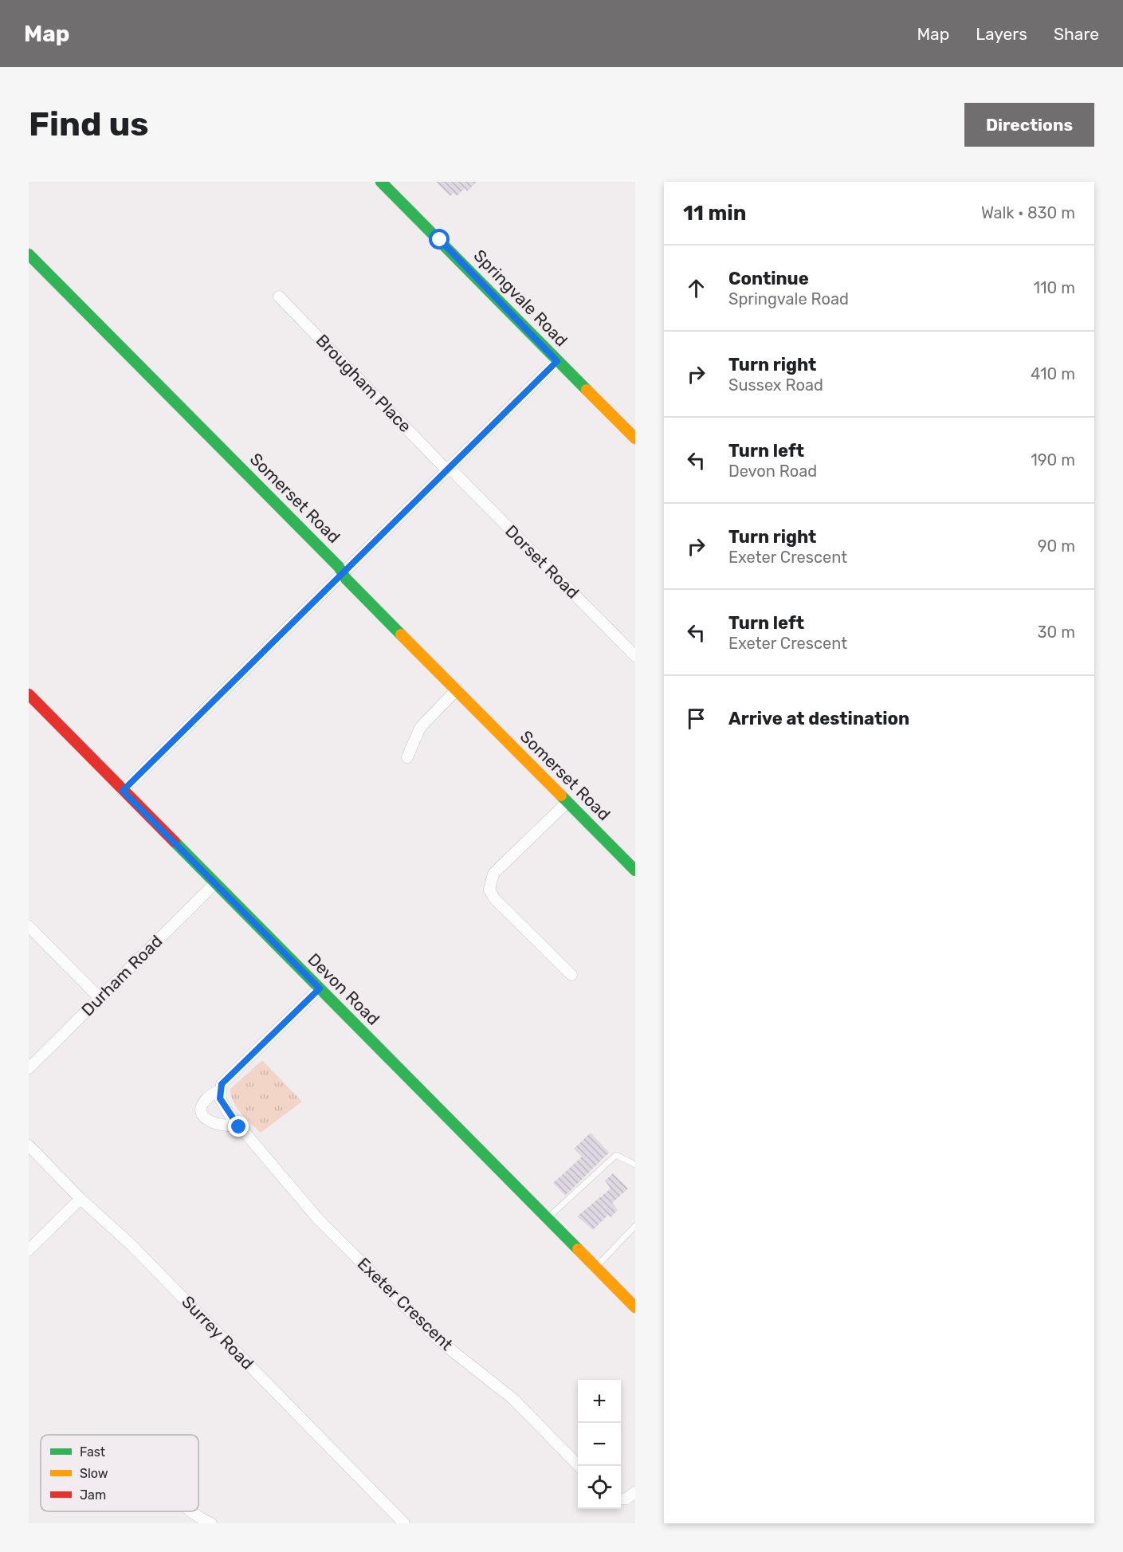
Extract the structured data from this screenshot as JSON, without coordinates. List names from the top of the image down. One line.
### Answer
{"streets":{"street":["Springvale Road","Brougham Place","Somerset Road","Dorset Road","Durham Road","Devon Road","Exeter Crescent","Surrey Road"]},"crossings":[["Brougham Place","Dorset Road"],["Durham Road","Devon Road"]],"legend":["Fast","Slow","Jam"],"page":{"header":"Map","nav":["Map","Layers","Share"],"buttons":"Directions","title":"Find us","heading":["11 min","Walk · 830 m"],"list":[["Continue","Springvale Road","110 m"],["Turn right","Sussex Road","410 m"],["Turn left","Devon Road","190 m"],["Turn right","Exeter Crescent","90 m"],["Turn left","Exeter Crescent","30 m"],"Arrive at destination"],"map_buttons":["+","−"]}}
